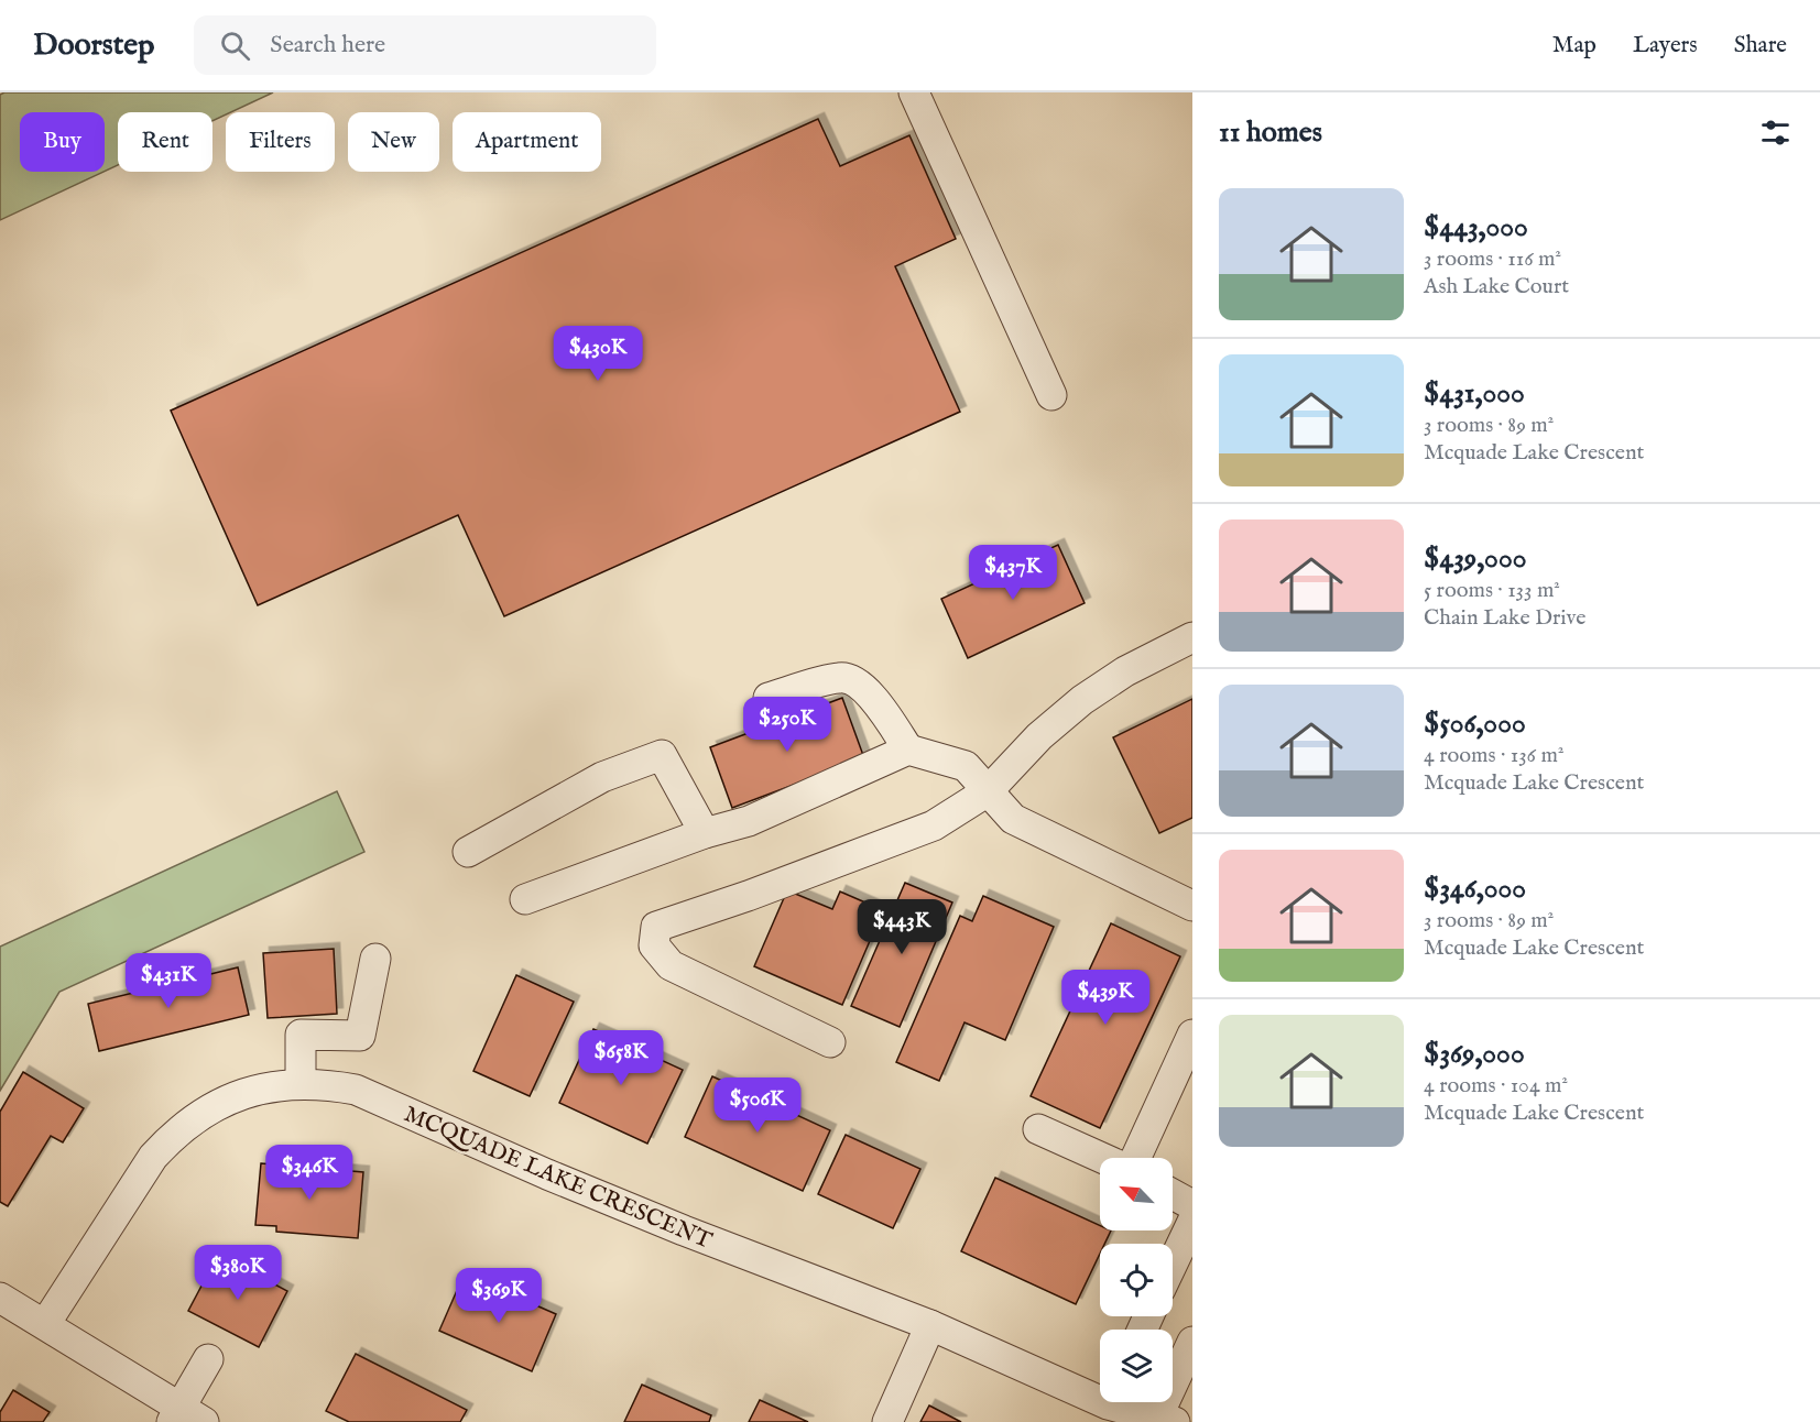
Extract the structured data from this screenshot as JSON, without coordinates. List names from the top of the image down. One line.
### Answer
{"streets":{"street":["MCQUADE LAKE CRESCENT"]},"north":"top left","page":{"header":"Doorstep","search":"Search here","nav":["Map","Layers","Share"],"heading":"11 homes","chip":["Buy","Rent","Filters","New","Apartment"],"list":[{"name":"$443,000","note":"3 rooms · 116 m² · Ash Lake Court"},{"name":"$431,000","note":"3 rooms · 89 m² · Mcquade Lake Crescent"},{"name":"$439,000","note":"5 rooms · 133 m² · Chain Lake Drive"},{"name":"$506,000","note":"4 rooms · 136 m² · Mcquade Lake Crescent"},{"name":"$346,000","note":"3 rooms · 89 m² · Mcquade Lake Crescent"},{"name":"$369,000","note":"4 rooms · 104 m² · Mcquade Lake Crescent"}],"price":["$430K","$437K","$250K","$443K","$431K","$439K","$658K","$506K","$346K","$380K","$369K"]}}
